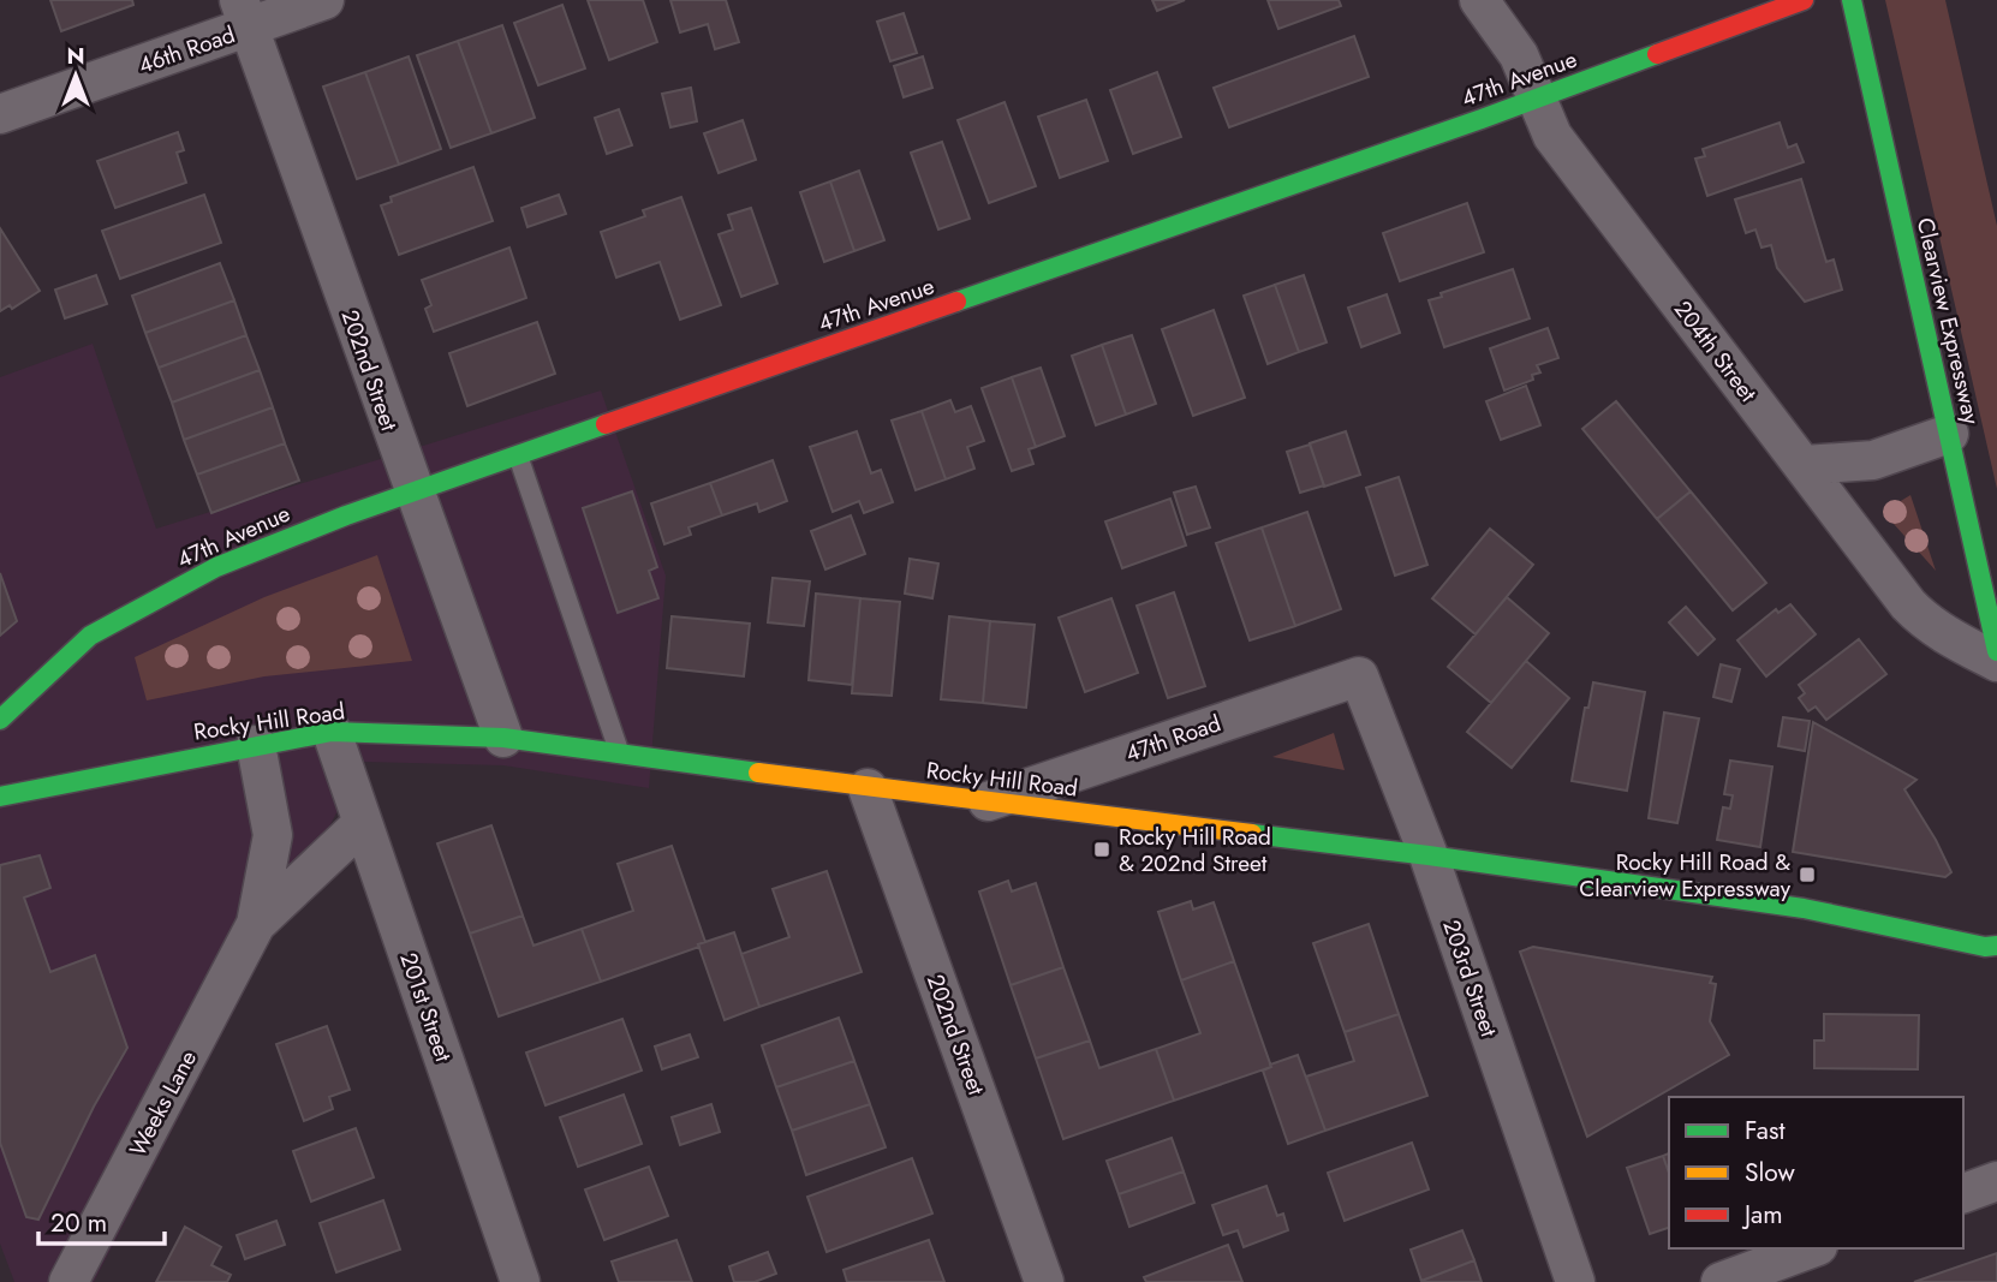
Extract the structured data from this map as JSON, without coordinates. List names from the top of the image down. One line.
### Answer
{"streets":{"street":["46th Road","47th Avenue","Clearview Expressway","204th Street","202nd Street","Rocky Hill Road","47th Road","203rd Street","201st Street","Weeks Lane"]},"crossings":[["46th Road","202nd Street"],["47th Avenue","204th Street"],["47th Avenue","202nd Street"],["202nd Street","Rocky Hill Road"],["Rocky Hill Road","47th Road"],["Rocky Hill Road","203rd Street"],["Rocky Hill Road","201st Street"],["Rocky Hill Road","Weeks Lane"],["47th Road","203rd Street"],["201st Street","Weeks Lane"]],"places":{"transit":["Rocky Hill Road & 202nd Street","Rocky Hill Road & Clearview Expressway"]},"legend":["Fast","Slow","Jam"],"scale_bar":"20 m","north":"top"}
